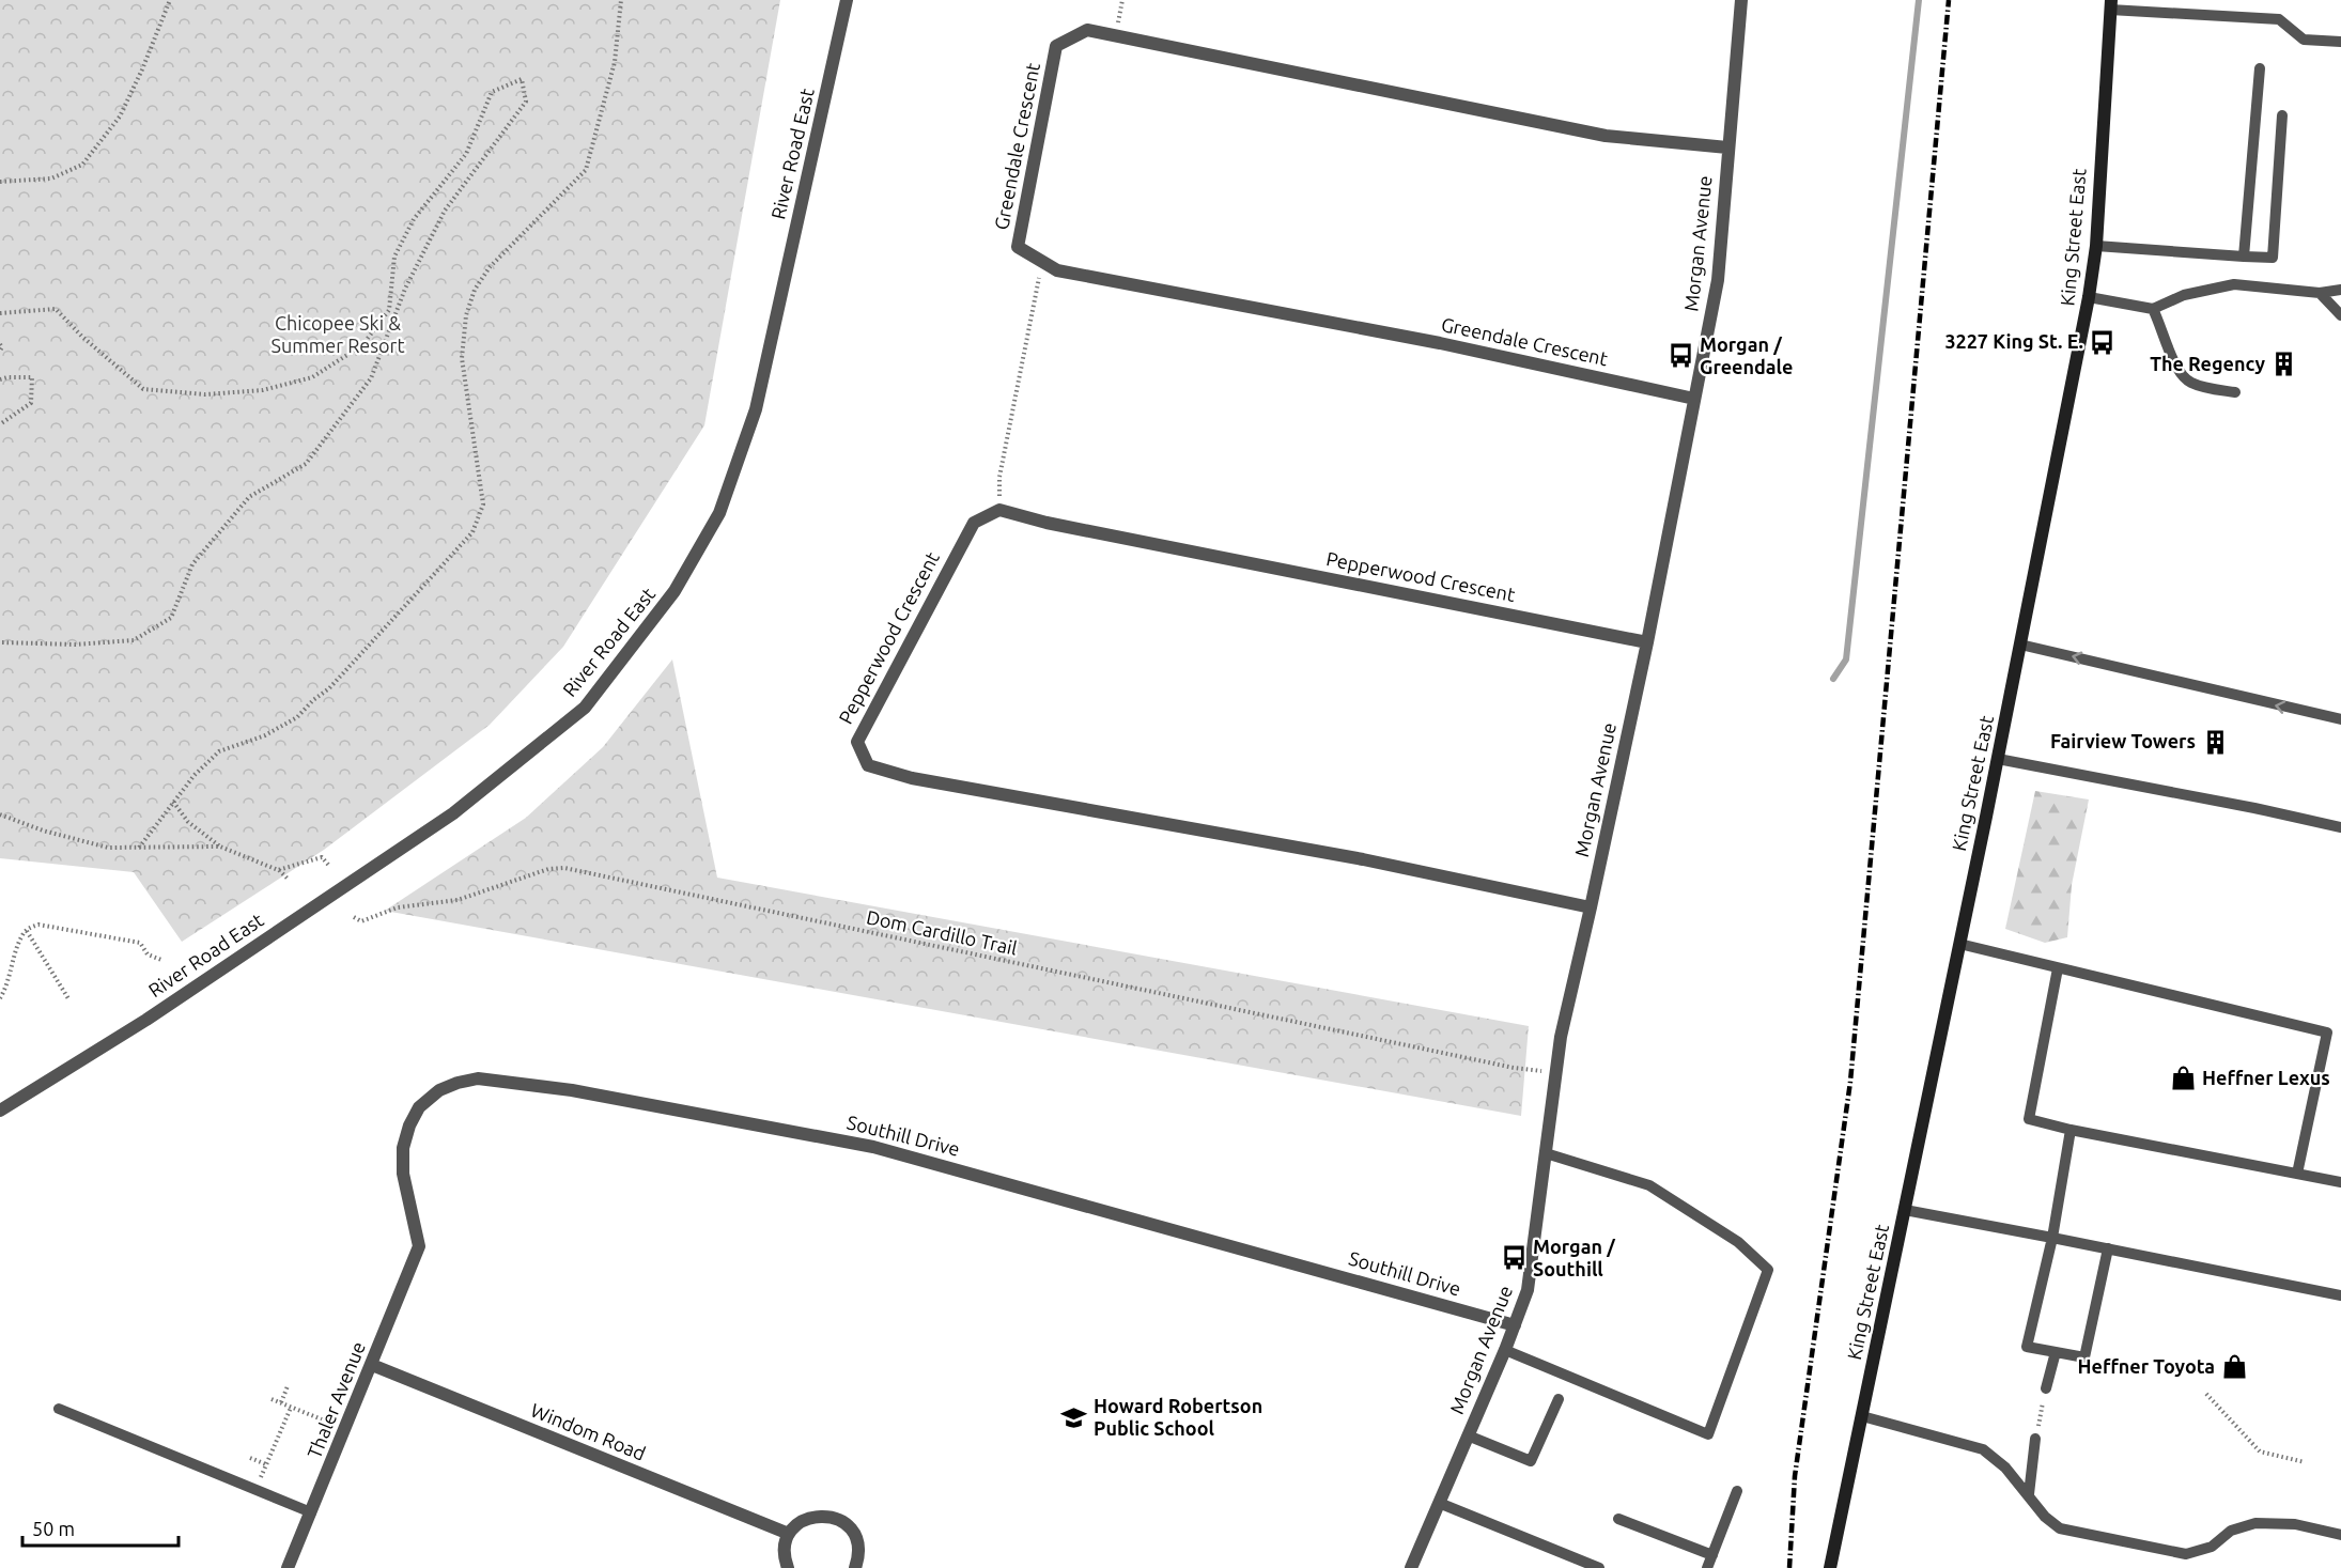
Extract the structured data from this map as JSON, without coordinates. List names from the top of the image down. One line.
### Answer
{"streets":{"main road":["King Street East"],"street":["Greendale Crescent","River Road East","Morgan Avenue","Pepperwood Crescent","Southill Drive","Thaler Avenue","Windom Road"],"path":["Dom Cardillo Trail"]},"crossings":[["Greendale Crescent","Morgan Avenue"],["Morgan Avenue","Pepperwood Crescent"],["Morgan Avenue","Southill Drive"],["Southill Drive","Thaler Avenue"],["Thaler Avenue","Windom Road"]],"parks":["Chicopee Ski & Summer Resort"],"places":{"bus stop":["3227 King St. E.","Morgan / Greendale","Morgan / Southill"],"building":["The Regency","Fairview Towers"],"shop":["Heffner Lexus","Heffner Toyota"],"school or university":["Howard Robertson Public School"]},"scale_bar":"50 m"}
